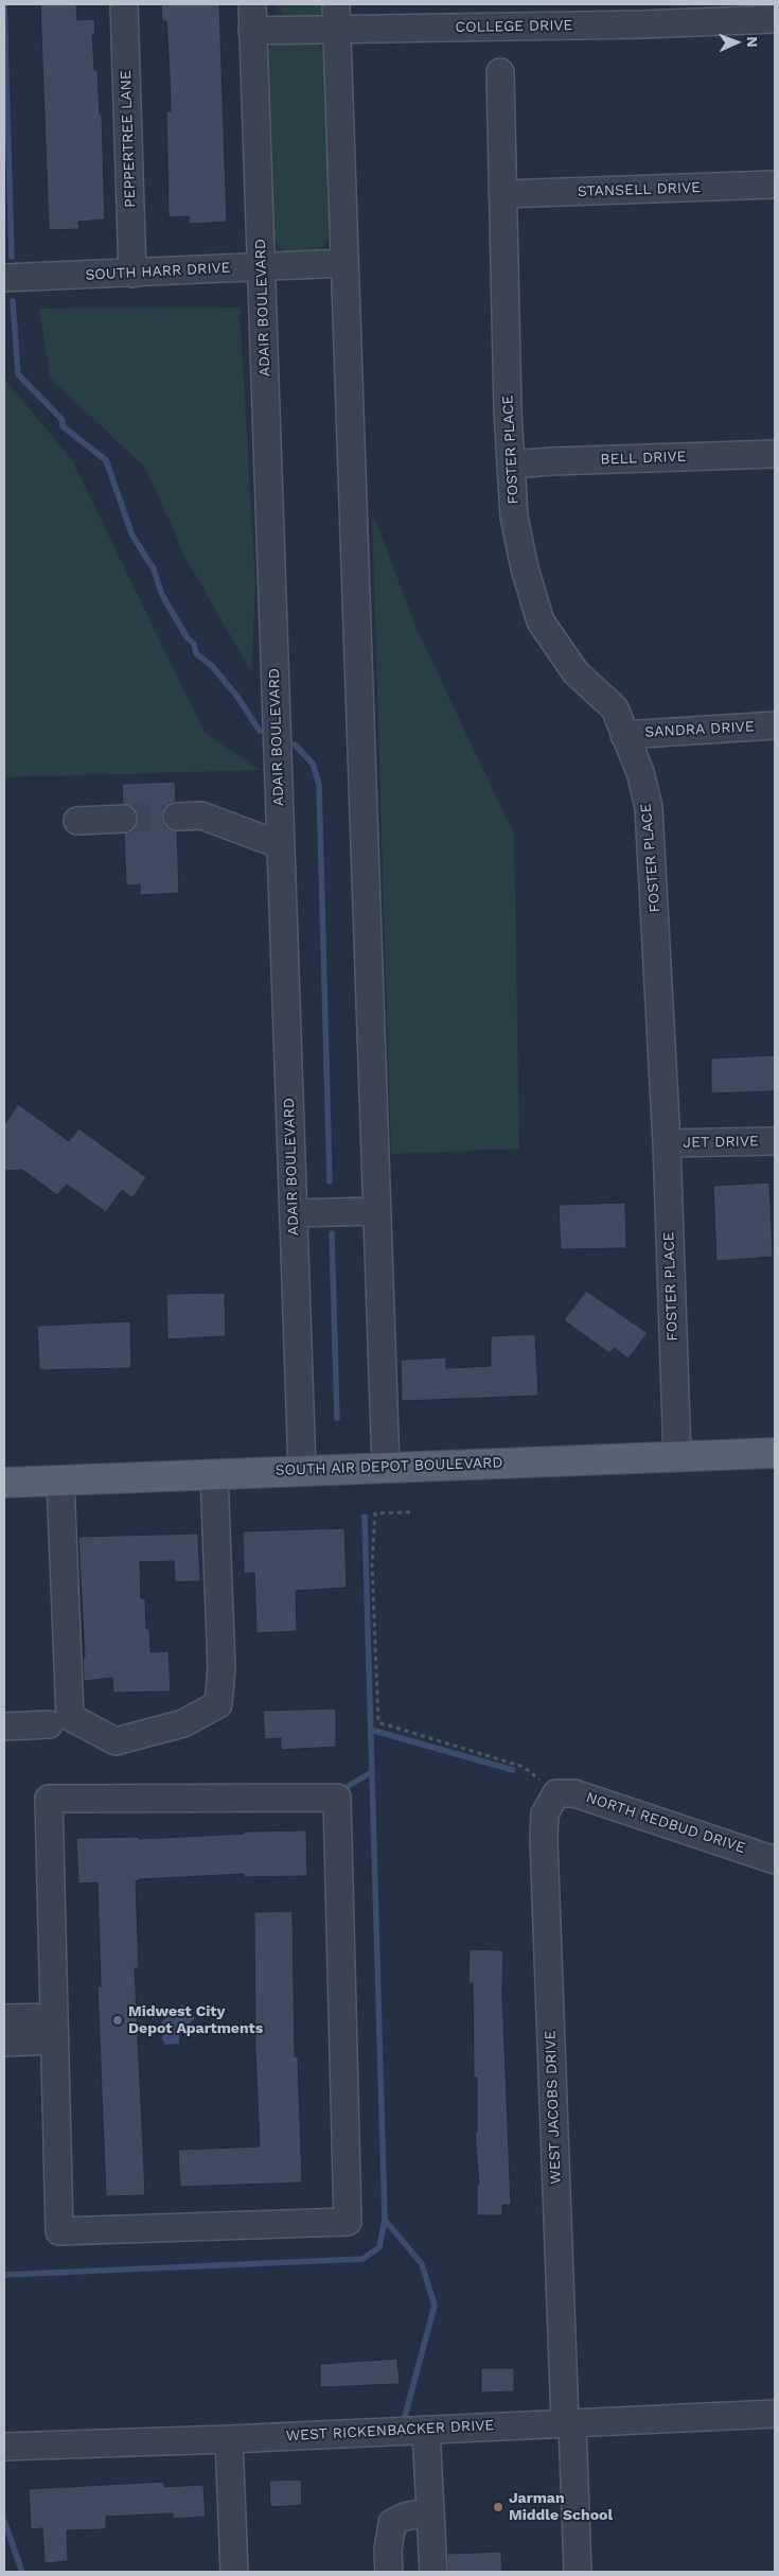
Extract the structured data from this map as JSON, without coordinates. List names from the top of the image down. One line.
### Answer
{"streets":{"main road":["SOUTH AIR DEPOT BOULEVARD"],"street":["COLLEGE DRIVE","PEPPERTREE LANE","STANSELL DRIVE","SOUTH HARR DRIVE","ADAIR BOULEVARD","FOSTER PLACE","BELL DRIVE","SANDRA DRIVE","JET DRIVE","NORTH REDBUD DRIVE","WEST JACOBS DRIVE","WEST RICKENBACKER DRIVE"]},"crossings":[["COLLEGE DRIVE","ADAIR BOULEVARD"],["PEPPERTREE LANE","SOUTH HARR DRIVE"],["STANSELL DRIVE","FOSTER PLACE"],["SOUTH HARR DRIVE","ADAIR BOULEVARD"],["ADAIR BOULEVARD","SOUTH AIR DEPOT BOULEVARD"],["FOSTER PLACE","BELL DRIVE"],["FOSTER PLACE","SANDRA DRIVE"],["FOSTER PLACE","JET DRIVE"],["FOSTER PLACE","SOUTH AIR DEPOT BOULEVARD"],["NORTH REDBUD DRIVE","WEST JACOBS DRIVE"],["WEST JACOBS DRIVE","WEST RICKENBACKER DRIVE"]],"places":["Midwest City Depot Apartments","Jarman Middle School"],"north":"right"}
